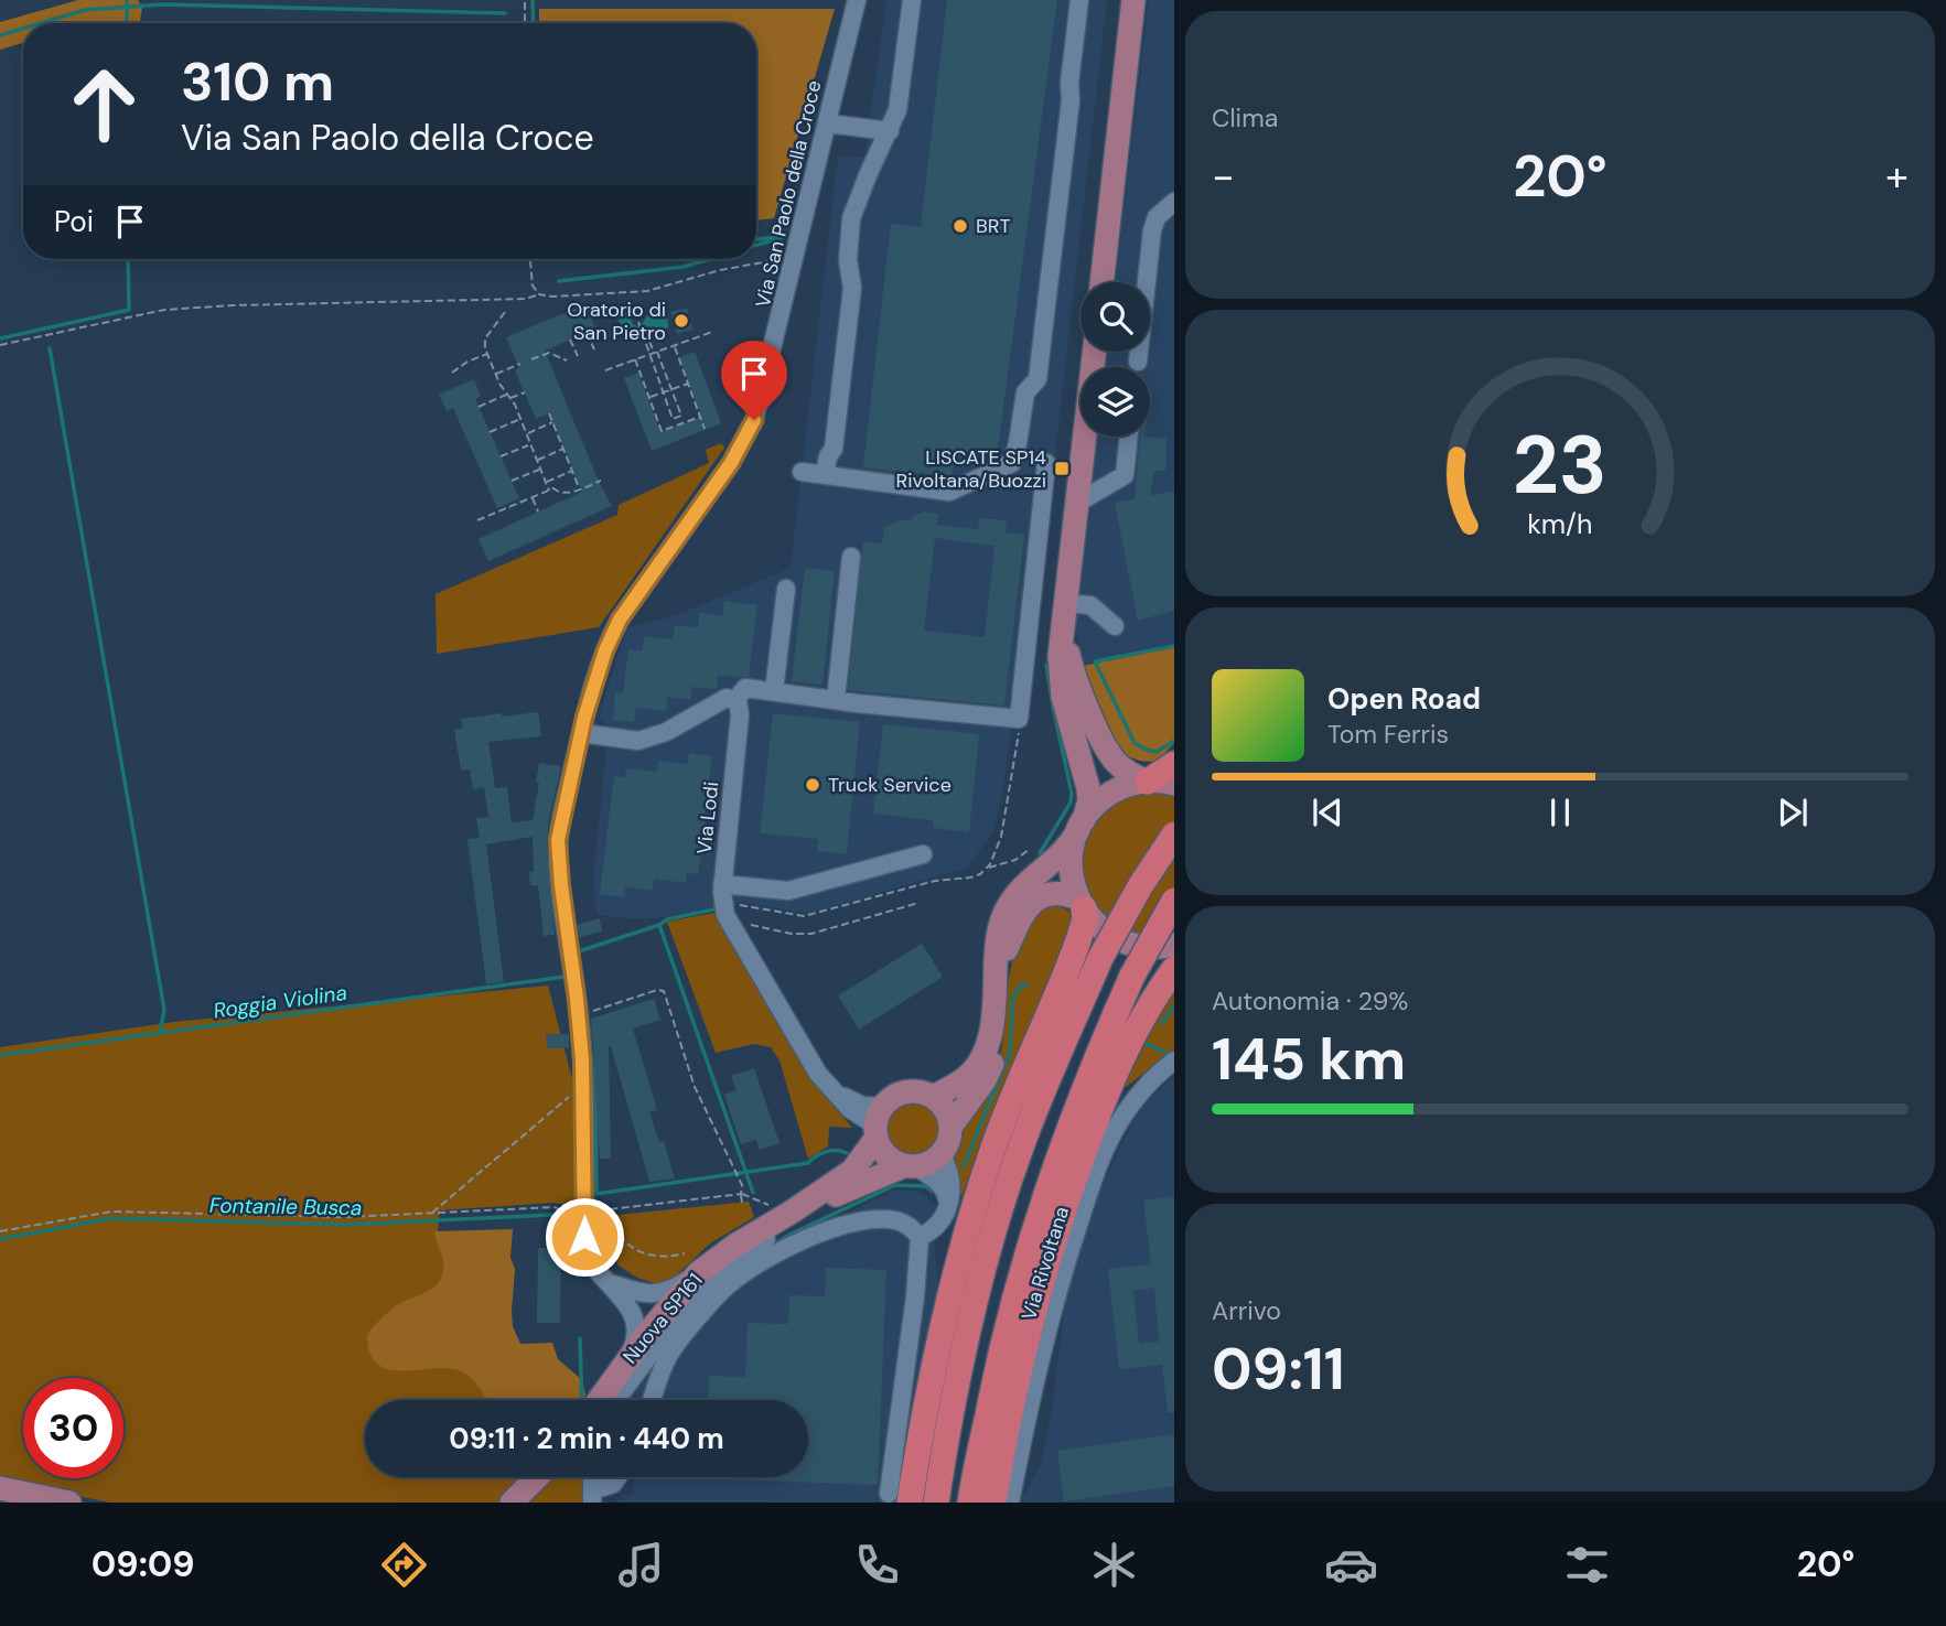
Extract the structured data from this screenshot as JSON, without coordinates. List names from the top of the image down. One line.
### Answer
{"streets":{"main road":["Nuova SP161"],"street":["Via San Paolo della Croce","Via Lodi","Via Rivoltana"]},"crossings":[["Via Lodi","Nuova SP161"]],"water":["Roggia Violina","Fontanile Busca"],"places":{"other":["BRT","Oratorio di San Pietro","Truck Service"],"transit":["LISCATE SP14 Rivoltana/Buozzi"]},"page":{"tile":["Clima",["Autonomia · 29%","145 km"],["Arrivo","09:11"]],"turn":["310 m","Via San Paolo della Croce"],"heat":["−","20°","+"],"then":"Poi","song":["Open Road","Tom Ferris"],"limit":"30","trip":"09:11 · 2 min · 440 m","tabs":["09:09","20°"],"gauge":["23","km/h"]}}
